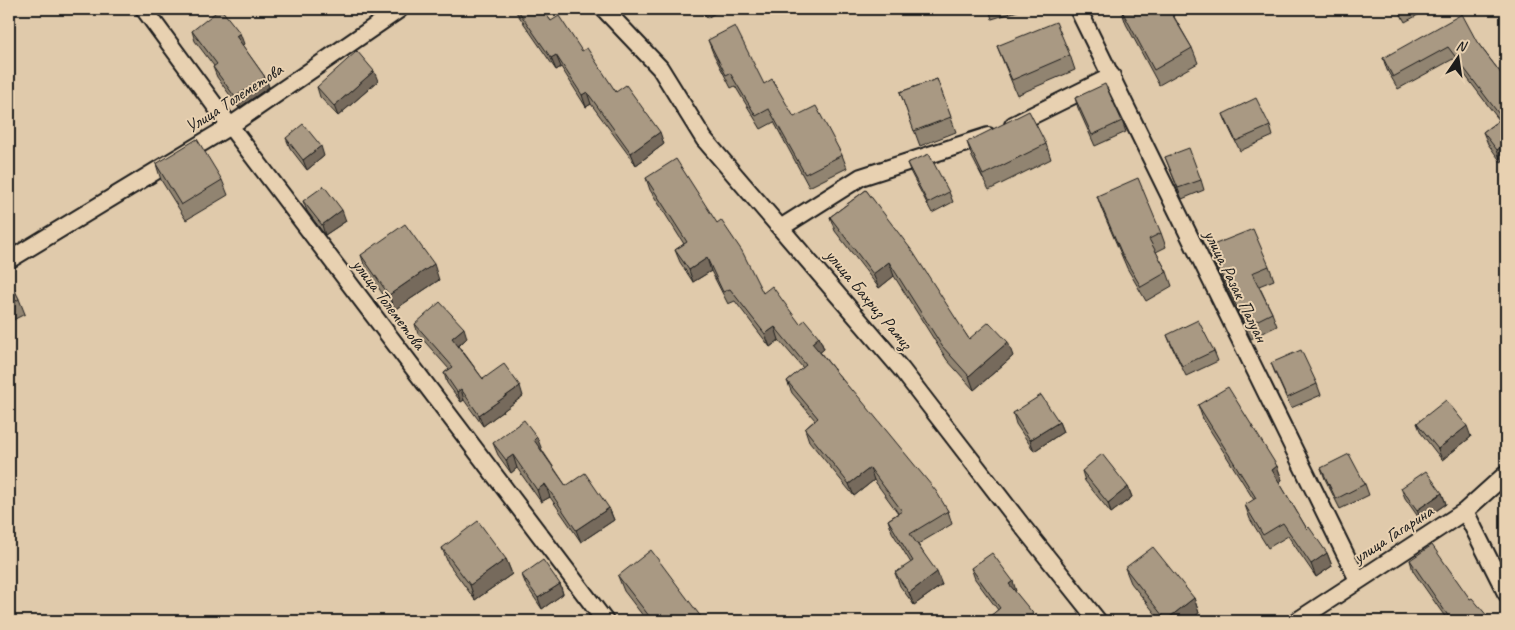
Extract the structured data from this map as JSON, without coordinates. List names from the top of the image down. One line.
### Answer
{"streets":{"street":["Улица Толеметова","улица Разак Палуан","улица Бахриз Рамиз","улица Толеметова","улица Гагарина"]},"crossings":[["Улица Толеметова","улица Толеметова"],["улица Разак Палуан","улица Гагарина"]],"north":"top"}
